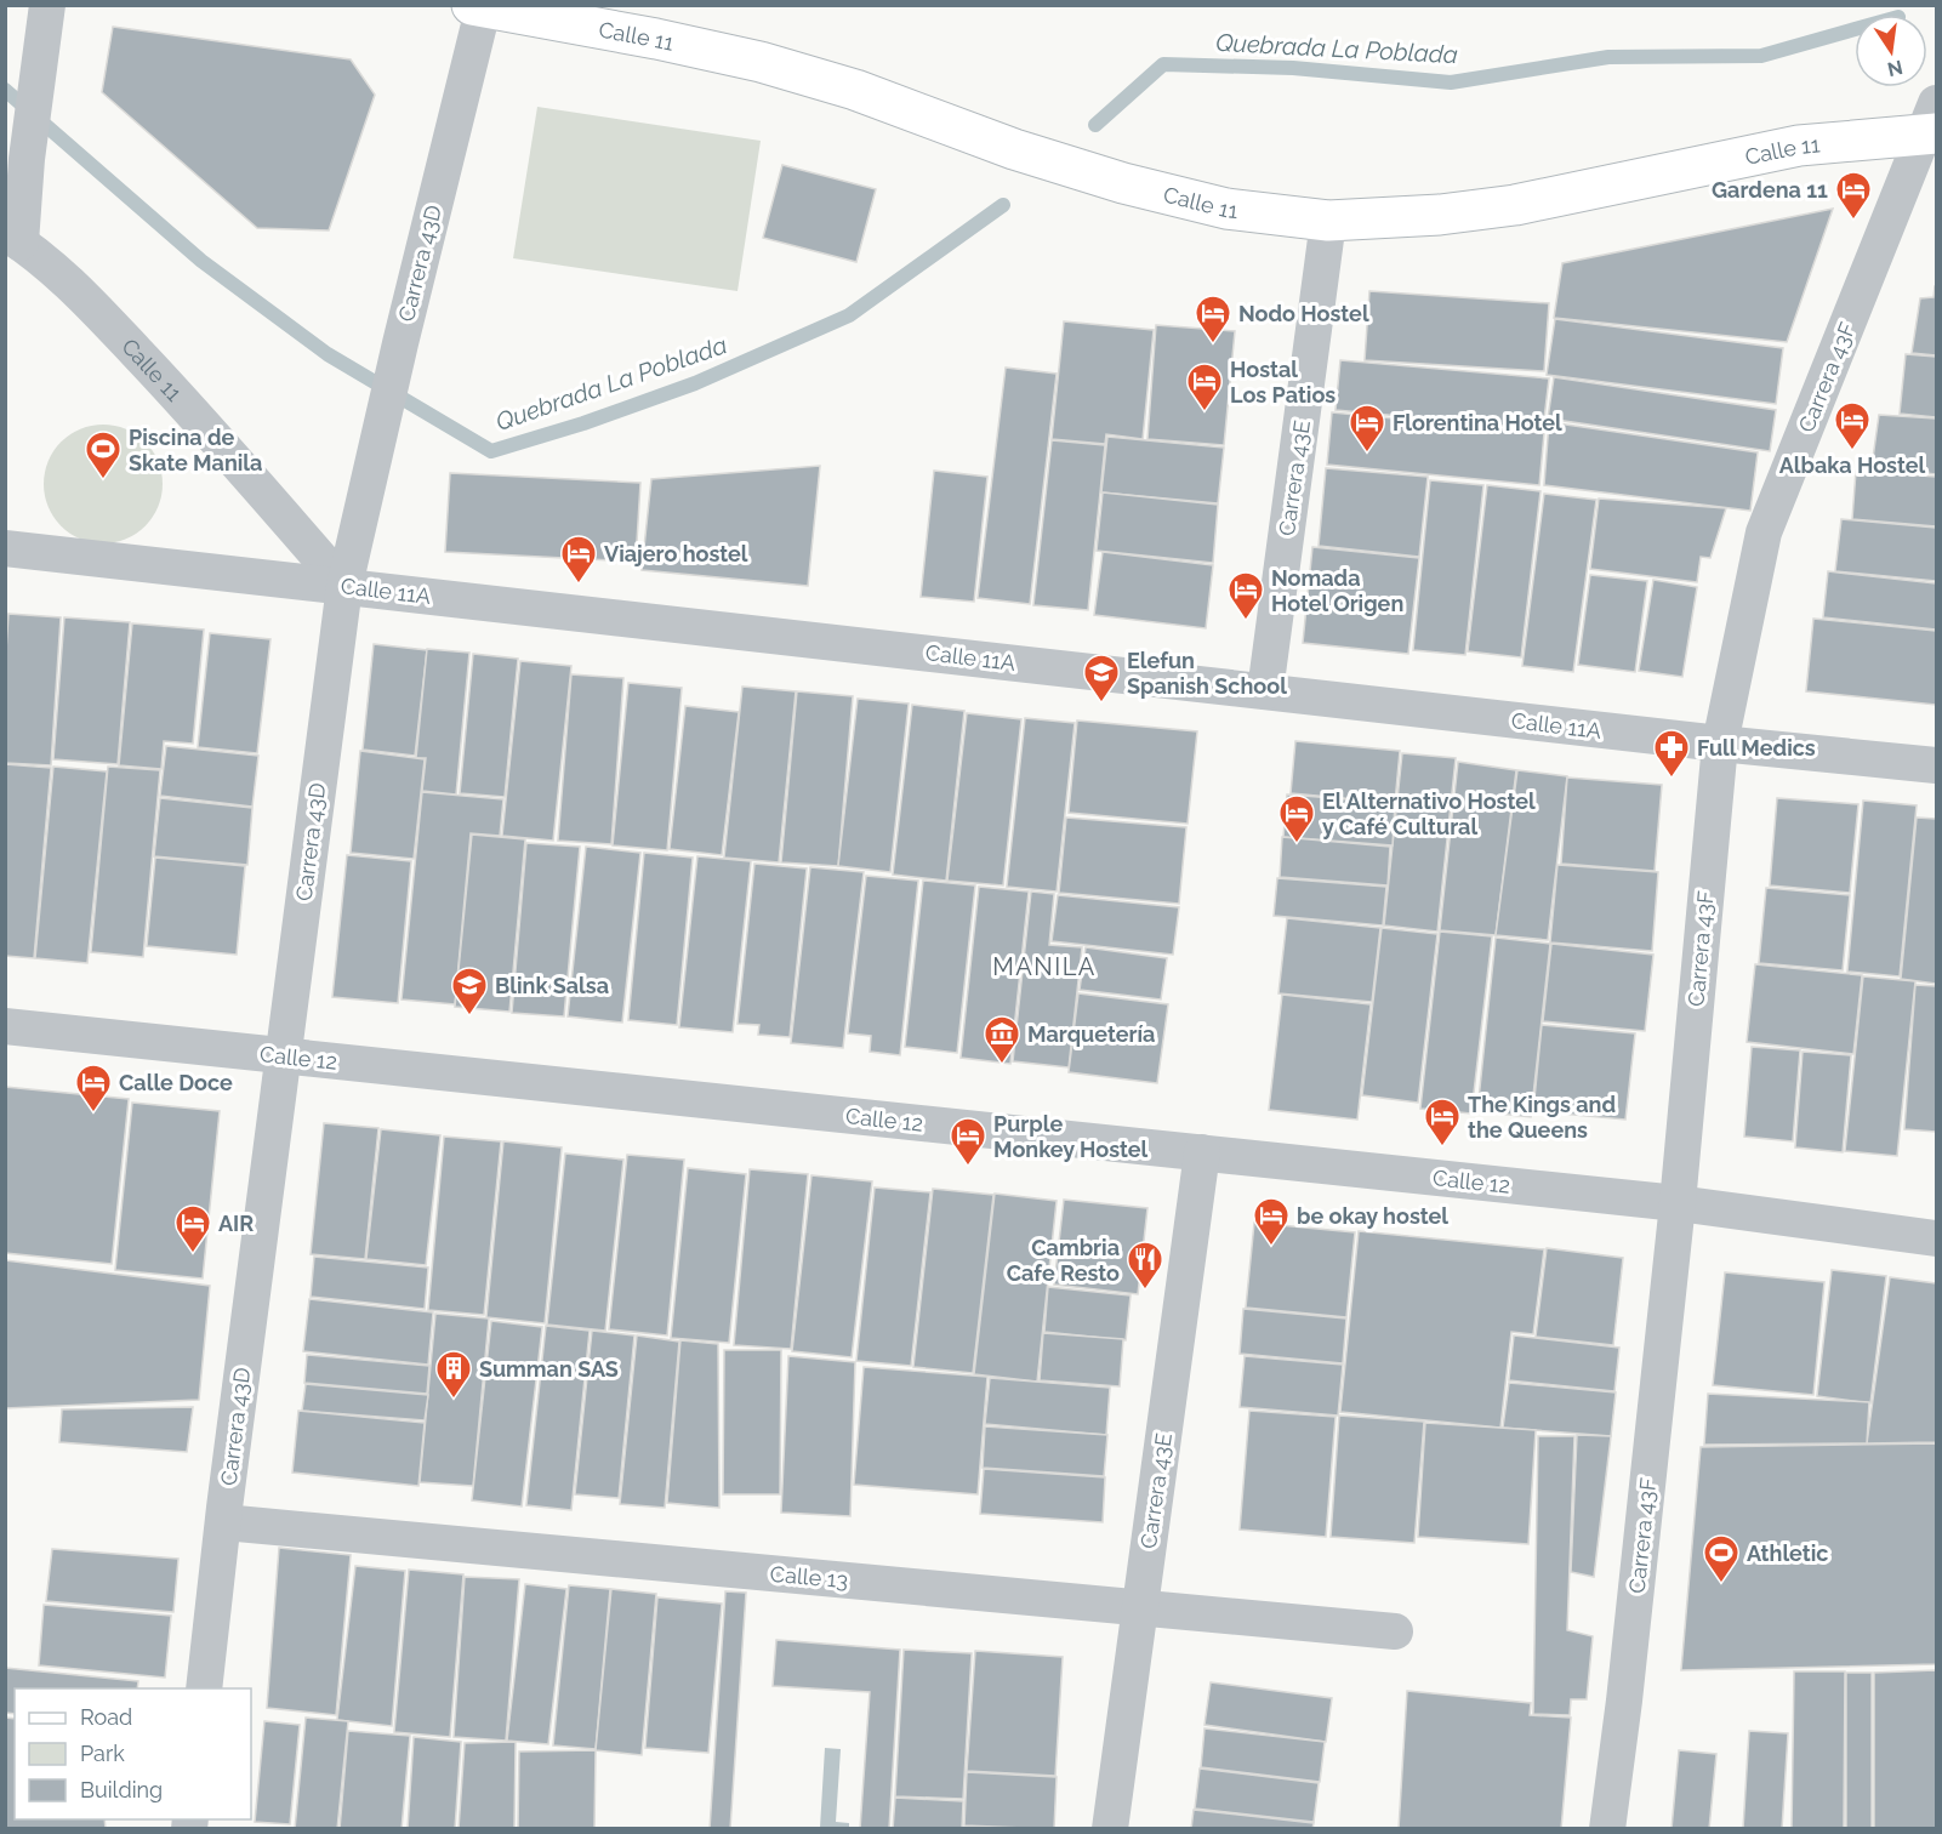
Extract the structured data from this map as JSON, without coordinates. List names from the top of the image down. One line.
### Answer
{"streets":{"main road":["Calle 11"],"street":["Carrera 43D","Carrera 43F","Carrera 43E","Calle 11A","Calle 12","Calle 13"]},"crossings":[["Calle 11","Carrera 43D"],["Calle 11","Carrera 43F"],["Calle 11","Carrera 43E"],["Calle 11","Calle 11A"],["Carrera 43D","Calle 11A"],["Carrera 43D","Calle 12"],["Carrera 43D","Calle 13"],["Carrera 43F","Calle 11A"],["Carrera 43F","Calle 12"],["Carrera 43E","Calle 11A"],["Carrera 43E","Calle 12"],["Carrera 43E","Calle 13"]],"districts":["MANILA"],"water":["Quebrada La Poblada"],"places":{"hotel":["Gardena 11","Nodo Hostel","Hostal Los Patios","Albaka Hostel","Florentina Hotel","Viajero hostel","Nomada Hotel Origen","El Alternativo Hostel y Café Cultural","Calle Doce","The Kings and the Queens","Purple Monkey Hostel","be okay hostel","AIR"],"sports":["Piscina de Skate Manila","Athletic"],"school or university":["Elefun Spanish School","Blink Salsa"],"pharmacy":["Full Medics"],"museum":["Marquetería"],"restaurant":["Cambria Cafe Resto"],"building":["Summan SAS"]},"legend":["Road","Park","Building"],"north":"bottom"}
